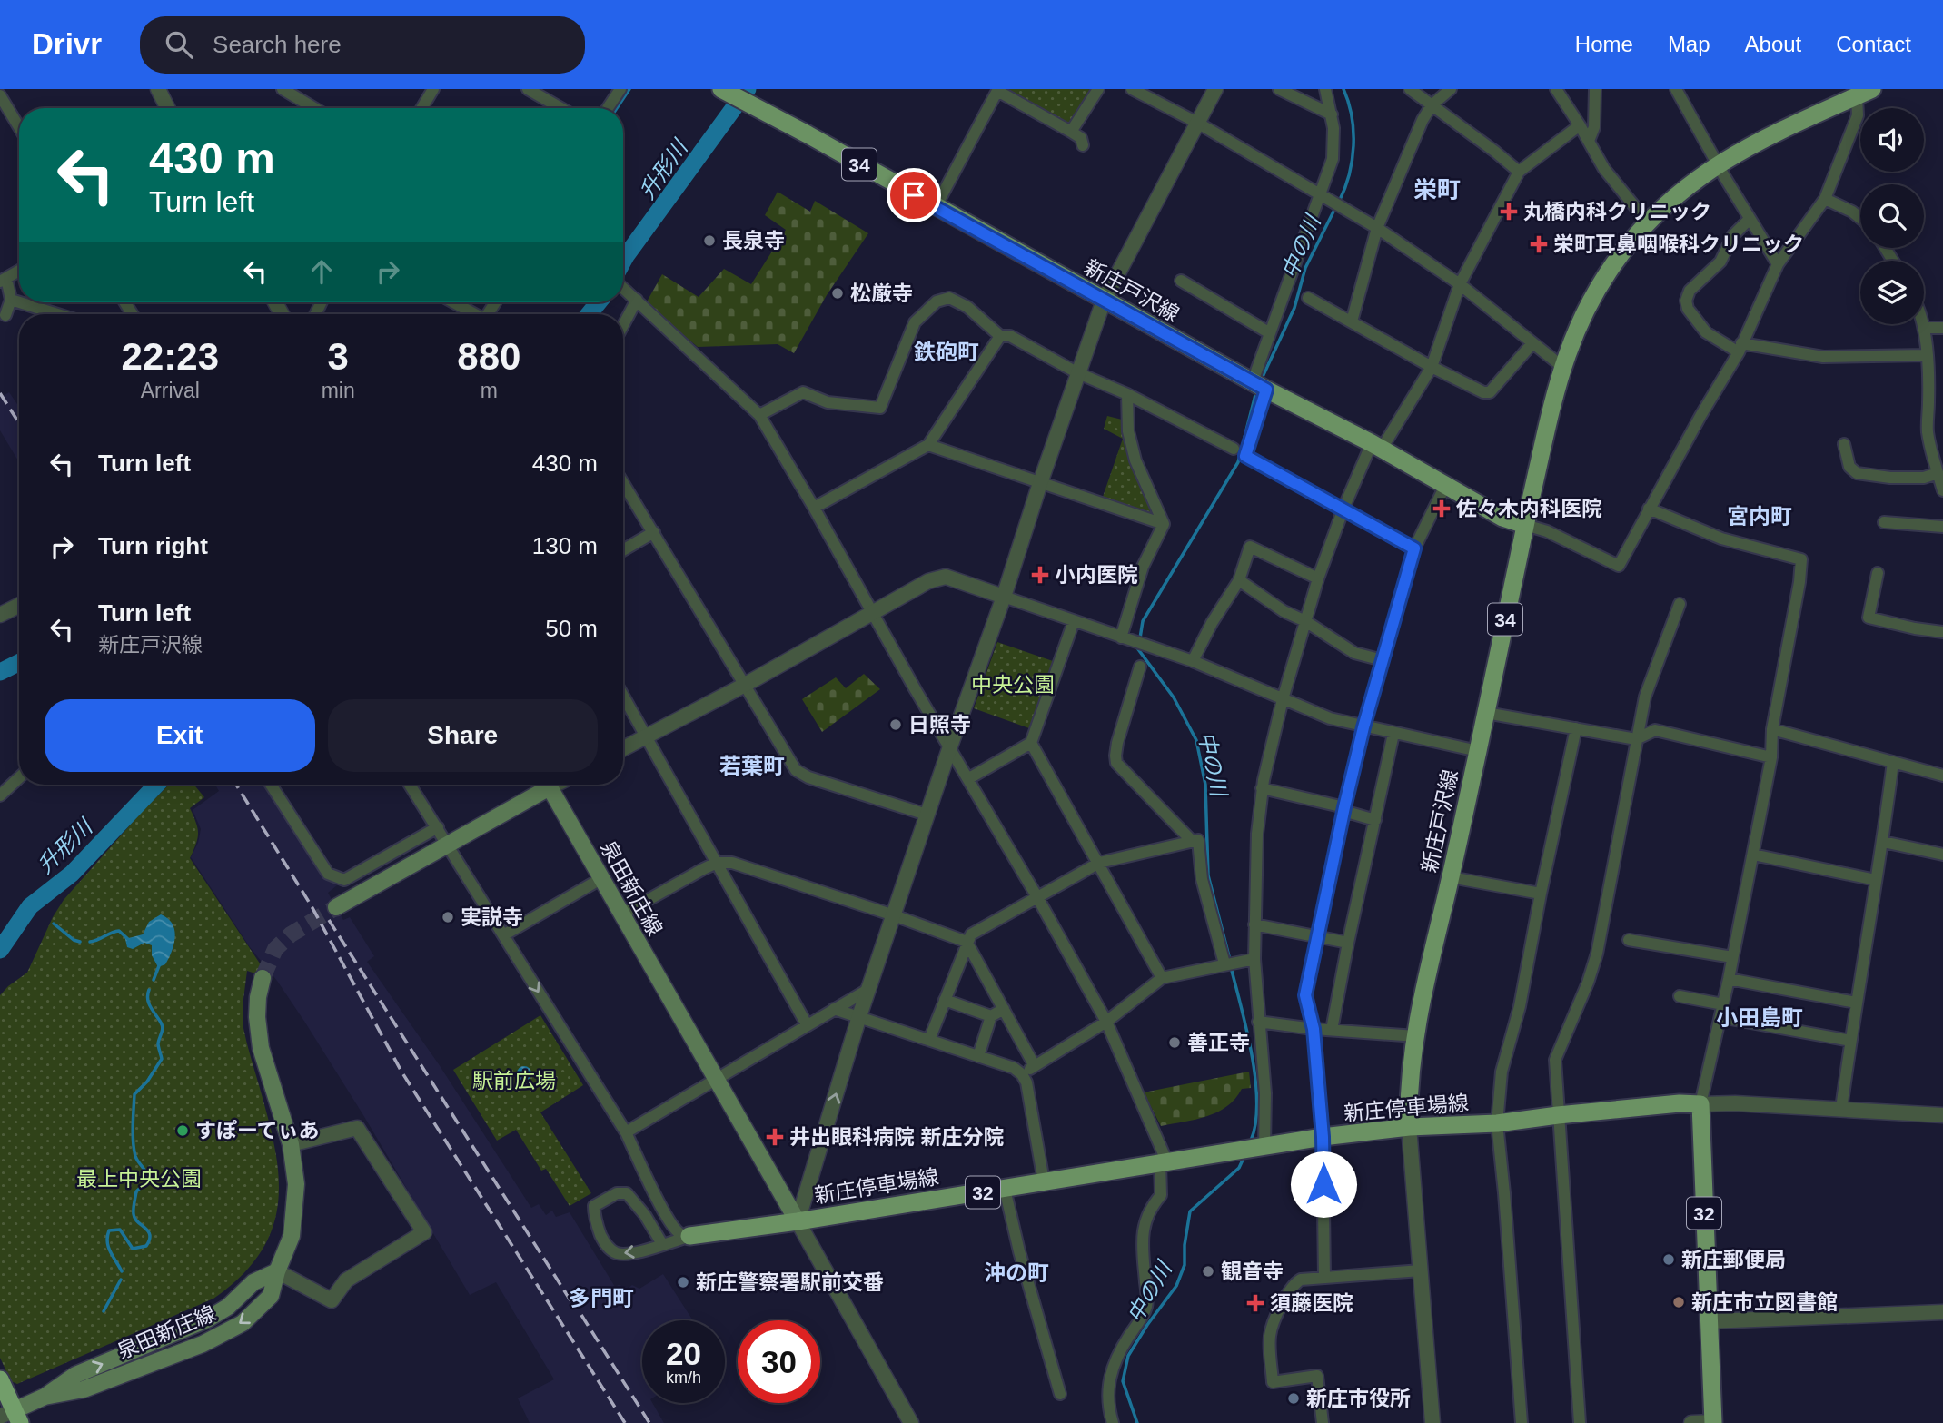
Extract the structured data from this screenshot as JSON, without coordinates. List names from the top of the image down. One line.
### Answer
{"streets":{"main road":["34","新庄戸沢線","泉田新庄線","新庄停車場線","32"]},"crossings":[["新庄戸沢線","新庄停車場線"],["泉田新庄線","新庄停車場線"],["新庄停車場線","32"]],"districts":["栄町","鉄砲町","宮内町","若葉町","小田島町","沖の町","多門町"],"water":["升形川","中の川"],"parks":["中央公園","駅前広場","最上中央公園"],"places":{"health":["丸橋内科クリニック","栄町耳鼻咽喉科クリニック","佐々木内科医院","小内医院","井出眼科病院 新庄分院","須藤医院"],"other":["長泉寺","松厳寺","日照寺","実説寺","善正寺","すぽーてぃあ","新庄郵便局","観音寺","新庄警察署駅前交番","新庄市立図書館","新庄市役所"]},"page":{"header":"Drivr","search":"Search here","nav":["Home","Map","About","Contact"],"turn":["430 m","Turn left"],"eta":["22:23","Arrival","3","min","880","m"],"list":[{"name":"Turn left","value":"430 m"},{"name":"Turn right","value":"130 m"},{"name":"Turn left","note":"新庄戸沢線","value":"50 m"}],"buttons":["Exit","Share"],"speed":"20 km/h","limit":"30"}}
